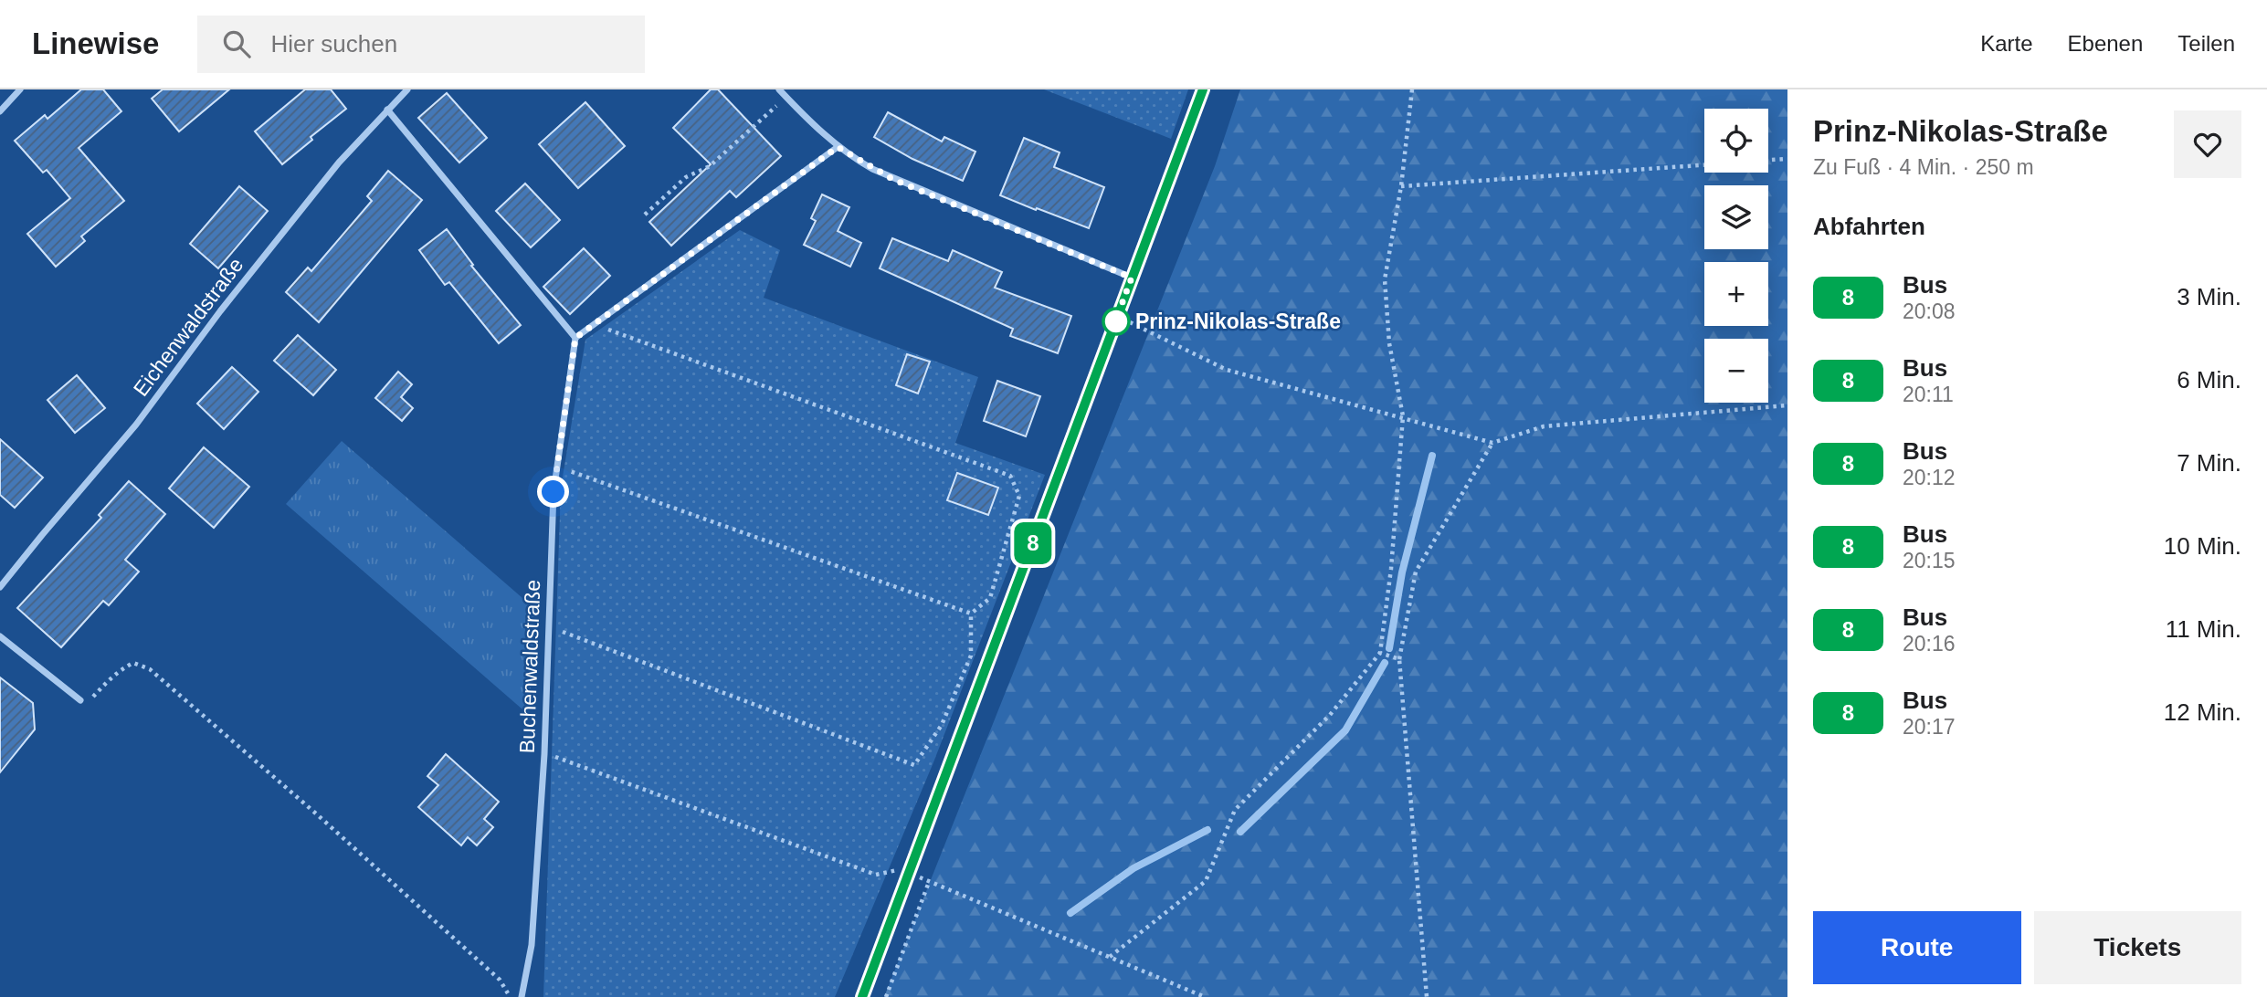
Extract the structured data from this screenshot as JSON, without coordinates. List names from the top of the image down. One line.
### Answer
{"streets":{"street":["Eichenwaldstraße","Buchenwaldstraße"]},"places":["Prinz-Nikolas-Straße"],"lines":["bus line 8"],"page":{"header":"Linewise","search":"Hier suchen","nav":["Karte","Ebenen","Teilen"],"on_map":"8","heading":[["Prinz-Nikolas-Straße","Zu Fuß · 4 Min. · 250 m"],"Abfahrten"],"map_buttons":["+","−"],"list":[{"mark":"8","name":"Bus","note":"20:08","value":"3 Min."},{"mark":"8","name":"Bus","note":"20:11","value":"6 Min."},{"mark":"8","name":"Bus","note":"20:12","value":"7 Min."},{"mark":"8","name":"Bus","note":"20:15","value":"10 Min."},{"mark":"8","name":"Bus","note":"20:16","value":"11 Min."},{"mark":"8","name":"Bus","note":"20:17","value":"12 Min."}],"buttons":["Route","Tickets"]}}
